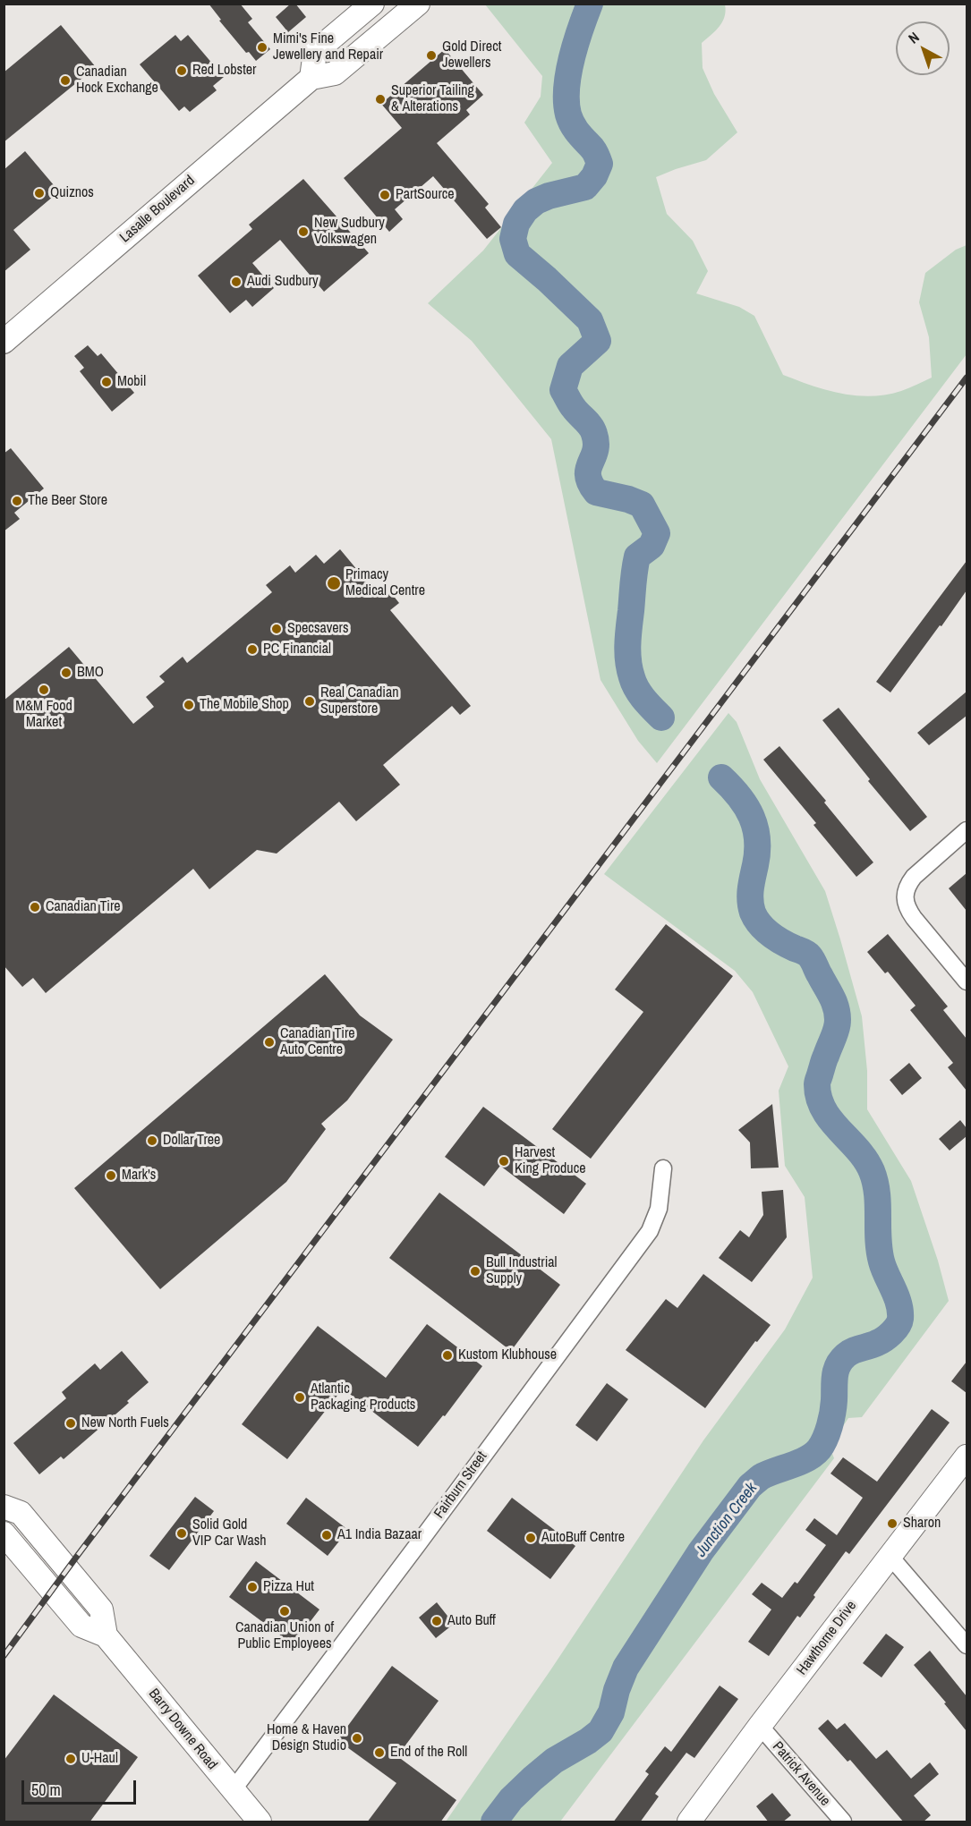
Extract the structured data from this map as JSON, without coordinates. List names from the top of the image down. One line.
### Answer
{"streets":{"main road":["Lasalle Boulevard","Hawthorne Drive","Barry Downe Road"],"street":["Fairburn Street","Patrick Avenue"]},"crossings":[["Fairburn Street","Barry Downe Road"],["Hawthorne Drive","Patrick Avenue"]],"water":["Junction Creek"],"places":["Mimi's Fine Jewellery and Repair","Gold Direct Jewellers","Red Lobster","Canadian Hock Exchange","Superior Tailing & Alterations","Quiznos","PartSource","New Sudbury Volkswagen","Audi Sudbury","Mobil","The Beer Store","Primacy Medical Centre","Specsavers","PC Financial","BMO","M&M Food Market","Real Canadian Superstore","The Mobile Shop","Canadian Tire","Canadian Tire Auto Centre","Dollar Tree","Harvest King Produce","Mark's","Bull Industrial Supply","Kustom Klubhouse","Atlantic Packaging Products","New North Fuels","Sharon","Solid Gold VIP Car Wash","A1 India Bazaar","AutoBuff Centre","Pizza Hut","Canadian Union of Public Employees","Auto Buff","Home & Haven Design Studio","End of the Roll","U-Haul"],"scale_bar":"50 m","north":"top left"}
